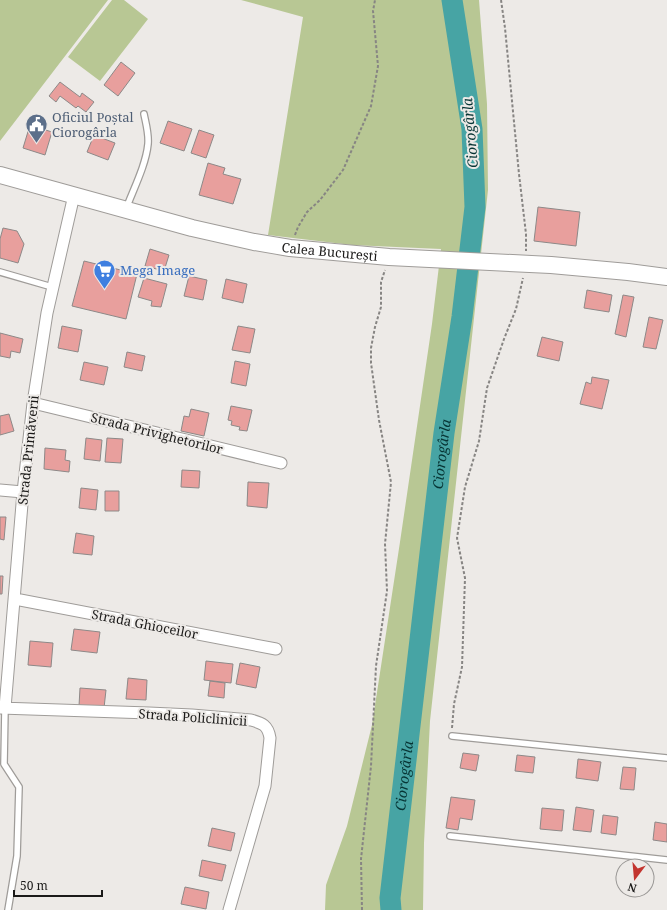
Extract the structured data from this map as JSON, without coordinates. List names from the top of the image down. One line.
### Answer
{"streets":{"main road":["Calea București"],"street":["Strada Privighetorilor","Strada Primăverii","Strada Ghioceilor","Strada Policlinicii"]},"crossings":[["Calea București","Strada Primăverii"],["Strada Privighetorilor","Strada Primăverii"],["Strada Primăverii","Strada Ghioceilor"],["Strada Primăverii","Strada Policlinicii"]],"water":["Ciorogârla"],"places":{"public building":["Oficiul Poștal Ciorogârla"],"supermarket":["Mega Image"]},"scale_bar":"50 m","north":"bottom"}
